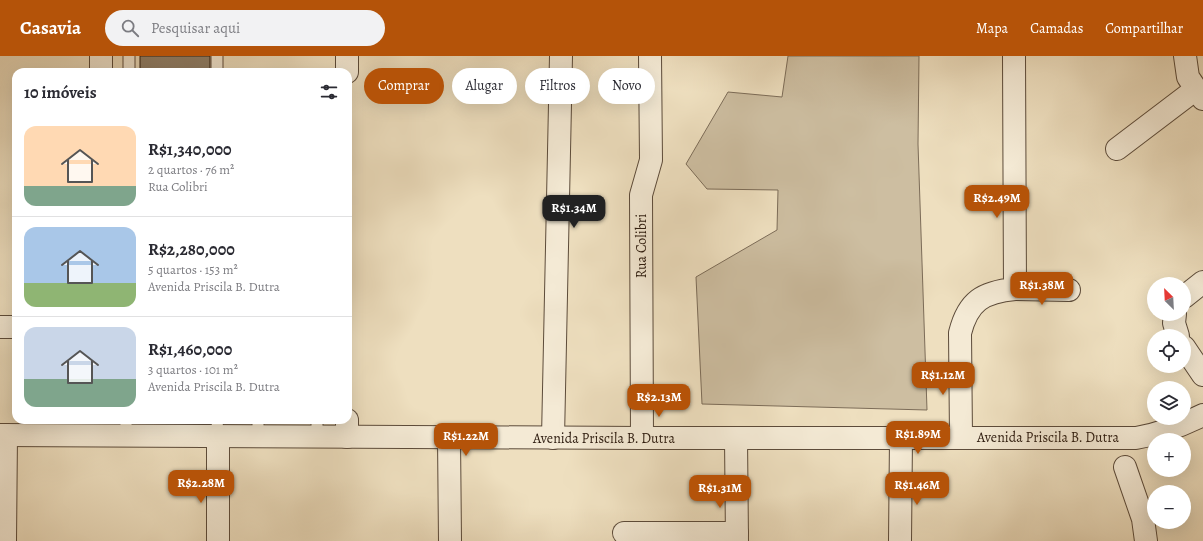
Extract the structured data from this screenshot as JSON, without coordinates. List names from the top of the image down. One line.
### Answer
{"streets":{"street":["Rua Colibri","Avenida Priscila B. Dutra"]},"crossings":[["Rua Colibri","Avenida Priscila B. Dutra"]],"north":"top left","page":{"header":"Casavia","search":"Pesquisar aqui","nav":["Mapa","Camadas","Compartilhar"],"chip":["Comprar","Alugar","Filtros","Novo"],"heading":"10 imóveis","list":[{"name":"R$1,340,000","note":"2 quartos · 76 m² · Rua Colibri"},{"name":"R$2,280,000","note":"5 quartos · 153 m² · Avenida Priscila B. Dutra"},{"name":"R$1,460,000","note":"3 quartos · 101 m² · Avenida Priscila B. Dutra"}],"price":["R$2.49M","R$1.34M","R$1.38M","R$1.12M","R$2.13M","R$1.89M","R$1.22M","R$2.28M","R$1.46M","R$1.31M"],"map_buttons":["+","−"]}}
